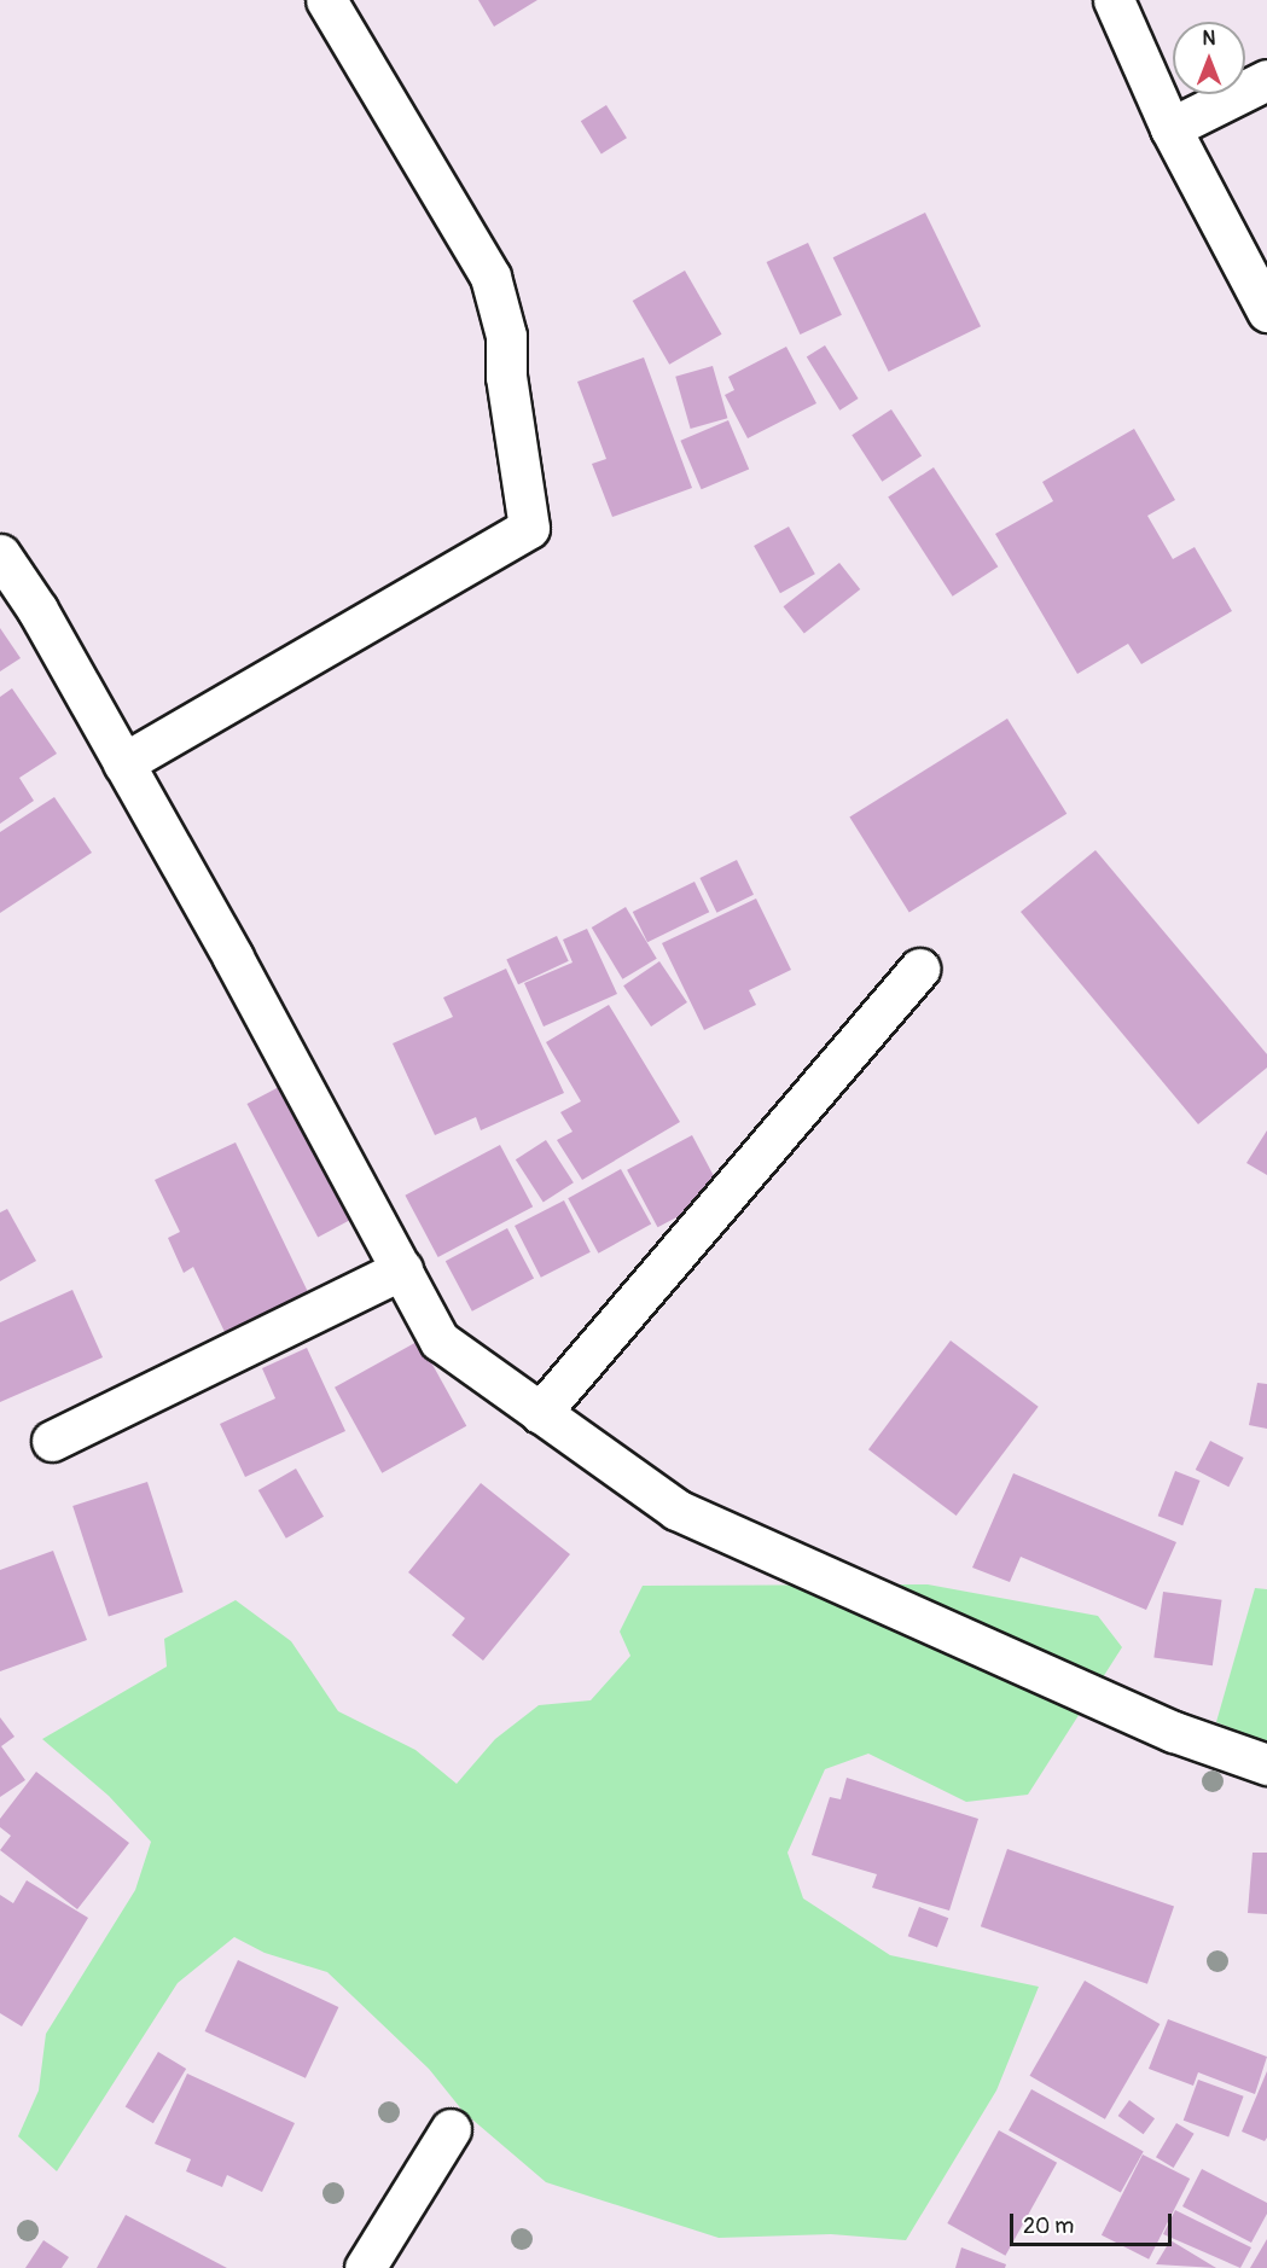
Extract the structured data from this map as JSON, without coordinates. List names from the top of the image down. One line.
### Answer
{"scale_bar":"20 m","north":"top"}
